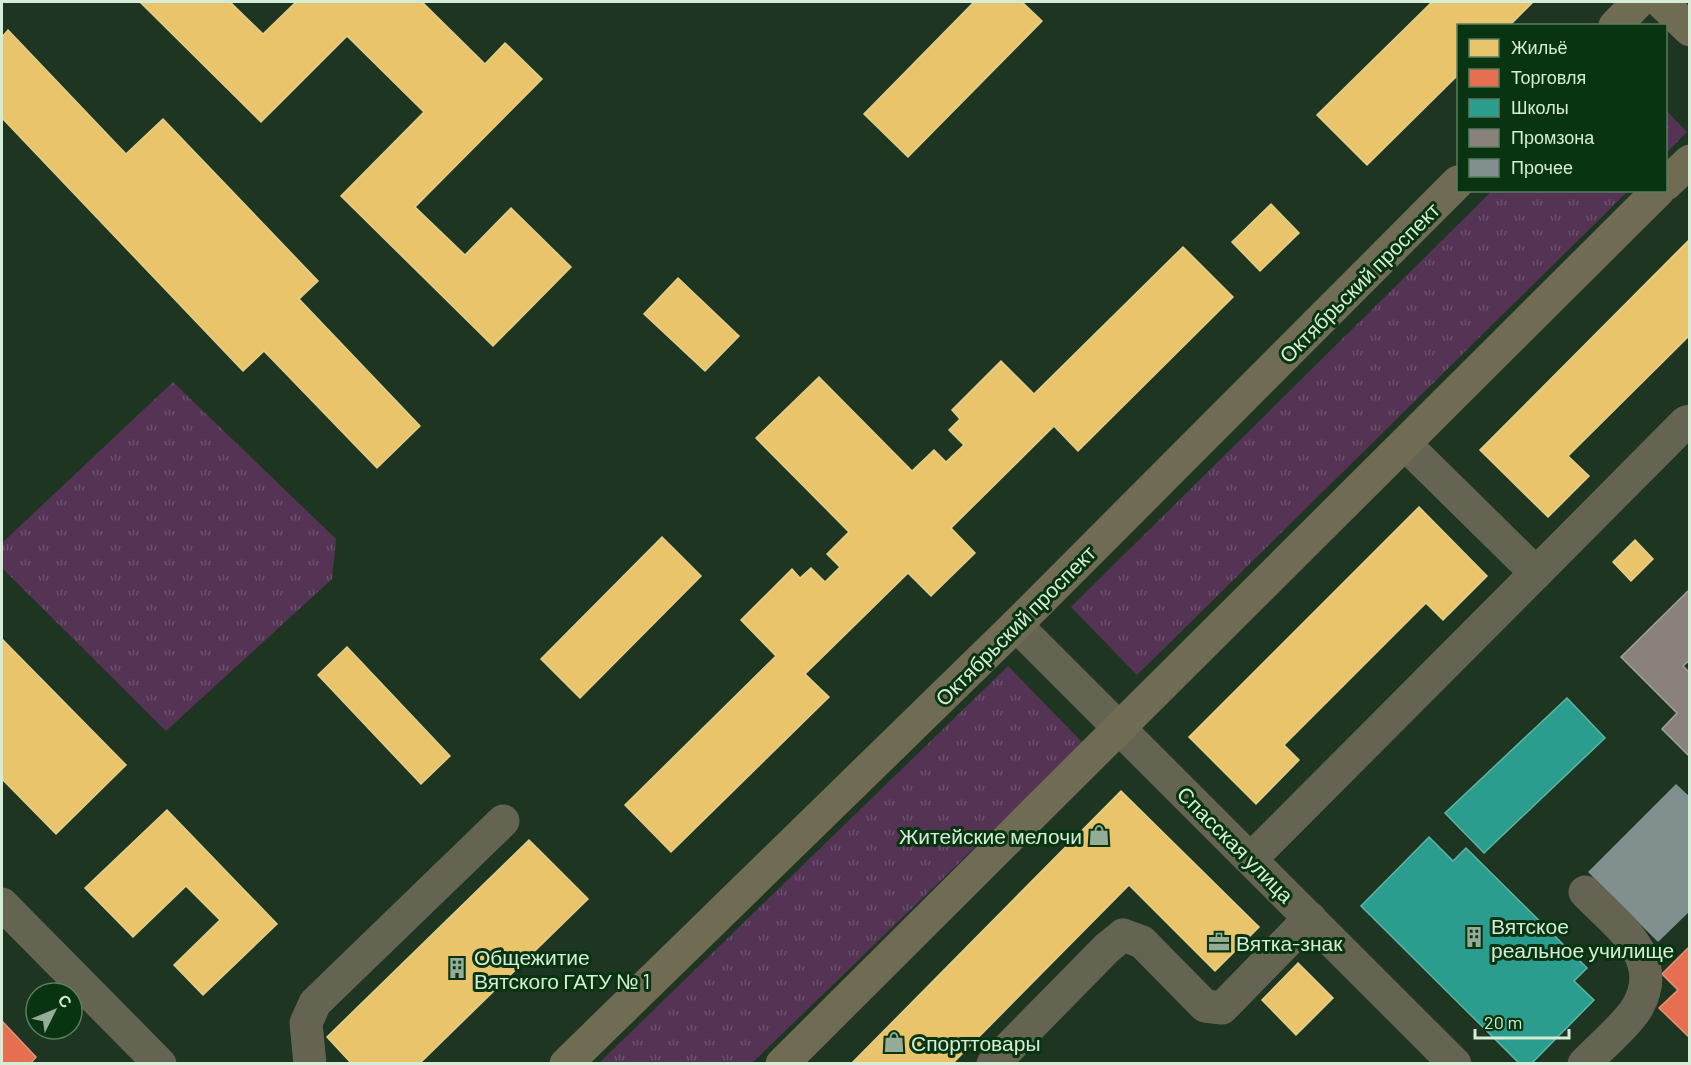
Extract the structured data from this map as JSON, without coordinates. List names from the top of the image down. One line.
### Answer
{"streets":{"main road":["Октябрьский проспект"],"street":["Спасская улица"]},"crossings":[["Октябрьский проспект","Спасская улица"]],"places":{"shop":["Житейские мелочи","Спорттовары"],"building":["Вятское реальное училище","Общежитие Вятского ГАТУ № 1"],"office":["Вятка-знак"]},"legend":["Жильё","Торговля","Школы","Промзона","Прочее"],"scale_bar":"20 m","north":"top right"}
